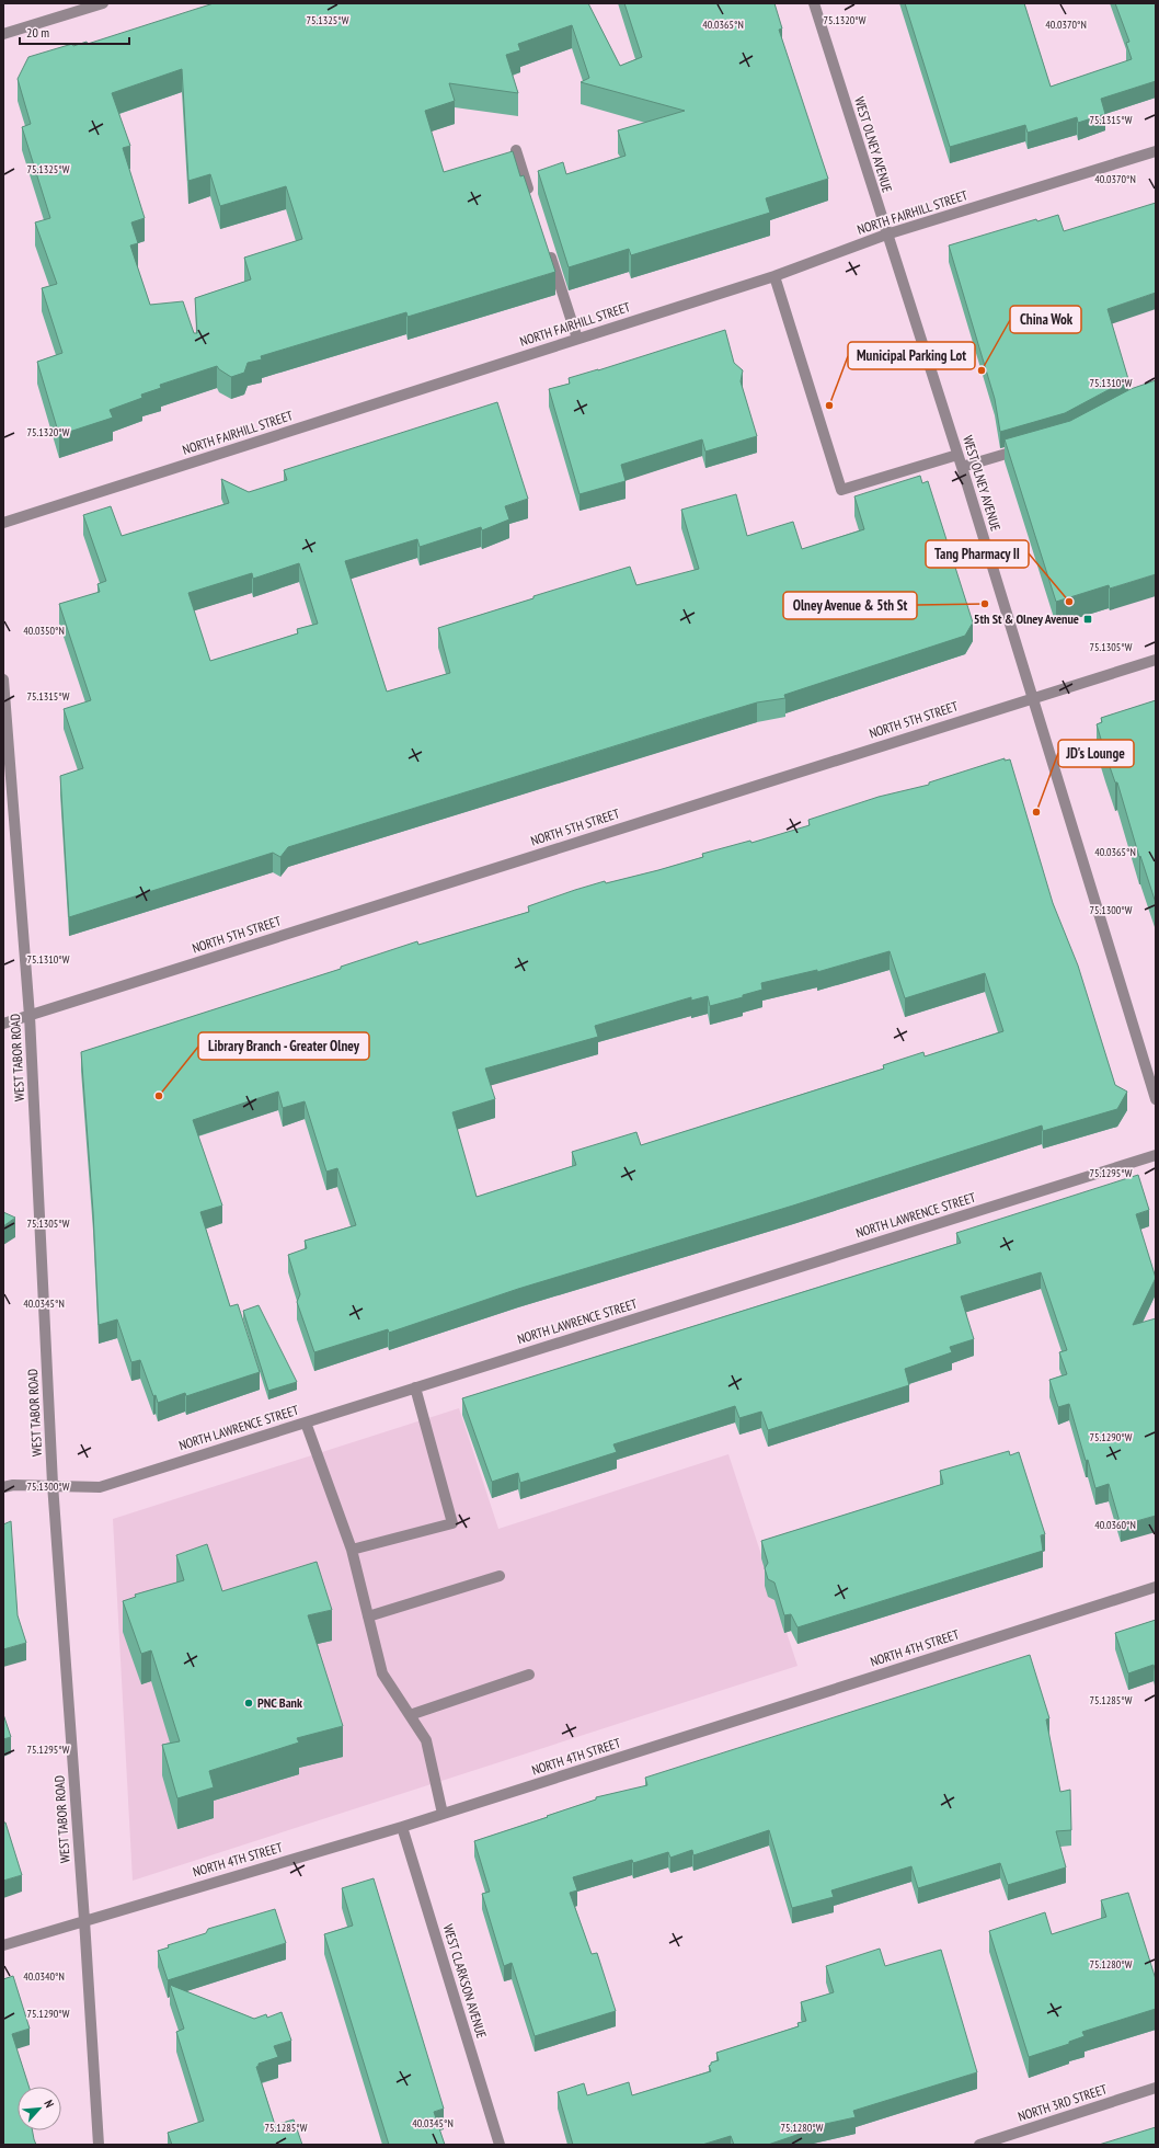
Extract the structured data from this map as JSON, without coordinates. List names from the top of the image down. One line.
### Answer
{"streets":{"street":["WEST OLNEY AVENUE","NORTH FAIRHILL STREET","NORTH 5TH STREET","WEST TABOR ROAD","NORTH LAWRENCE STREET","NORTH 4TH STREET","WEST CLARKSON AVENUE","NORTH 3RD STREET"]},"crossings":[["WEST OLNEY AVENUE","NORTH FAIRHILL STREET"],["WEST OLNEY AVENUE","NORTH 5TH STREET"],["NORTH 5TH STREET","WEST TABOR ROAD"],["WEST TABOR ROAD","NORTH LAWRENCE STREET"],["WEST TABOR ROAD","NORTH 4TH STREET"],["NORTH 4TH STREET","WEST CLARKSON AVENUE"]],"places":{"other":["China Wok","Municipal Parking Lot","Tang Pharmacy II","Olney Avenue & 5th St","JD's Lounge","Library Branch - Greater Olney","PNC Bank"],"transit":["5th St & Olney Avenue"]},"scale_bar":"20 m","north":"top right","coordinates":["75.1325°W","75.1320°W","40.0365°N","40.0370°N","75.1315°W","75.1310°W","40.0350°N","75.1305°W","75.1300°W","75.1295°W","40.0345°N","75.1290°W","40.0360°N","75.1285°W","75.1280°W","40.0340°N"]}
